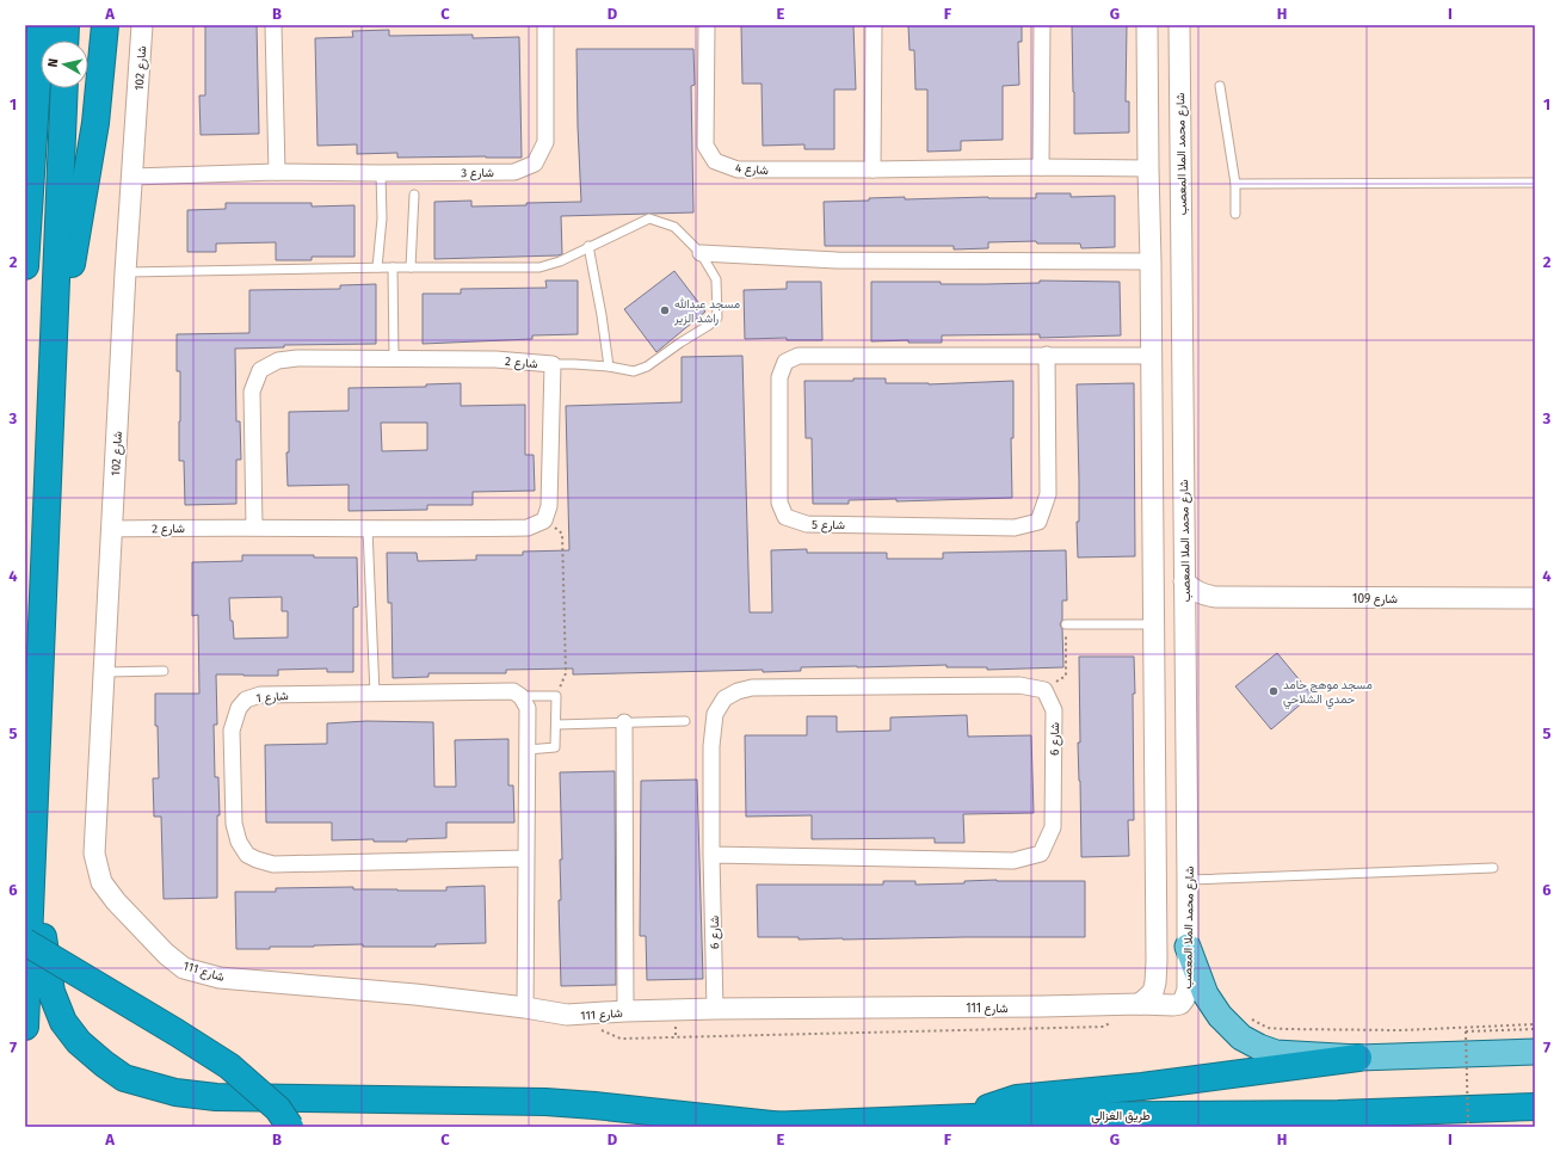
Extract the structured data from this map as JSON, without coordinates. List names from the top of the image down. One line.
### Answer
{"streets":{"highway":["طريق الغزالي"],"street":["شارع 102","شارع محمد الملا المعصب","شارع 4","شارع 3","شارع 2","شارع 5","شارع 109","شارع 1","شارع 6","شارع 111"]},"crossings":[["شارع 102","شارع 3"],["شارع 102","شارع 2"],["شارع 102","شارع 111"],["شارع محمد الملا المعصب","شارع 109"],["شارع محمد الملا المعصب","شارع 111"],["شارع 6","شارع 111"]],"places":["مسجد عبدالله راشد الزير","مسجد موهج حامد حمدي الشلاحي"],"north":"left","grid":{"columns":["A","B","C","D","E","F","G","H","I"],"rows":["1","2","3","4","5","6","7"]}}
